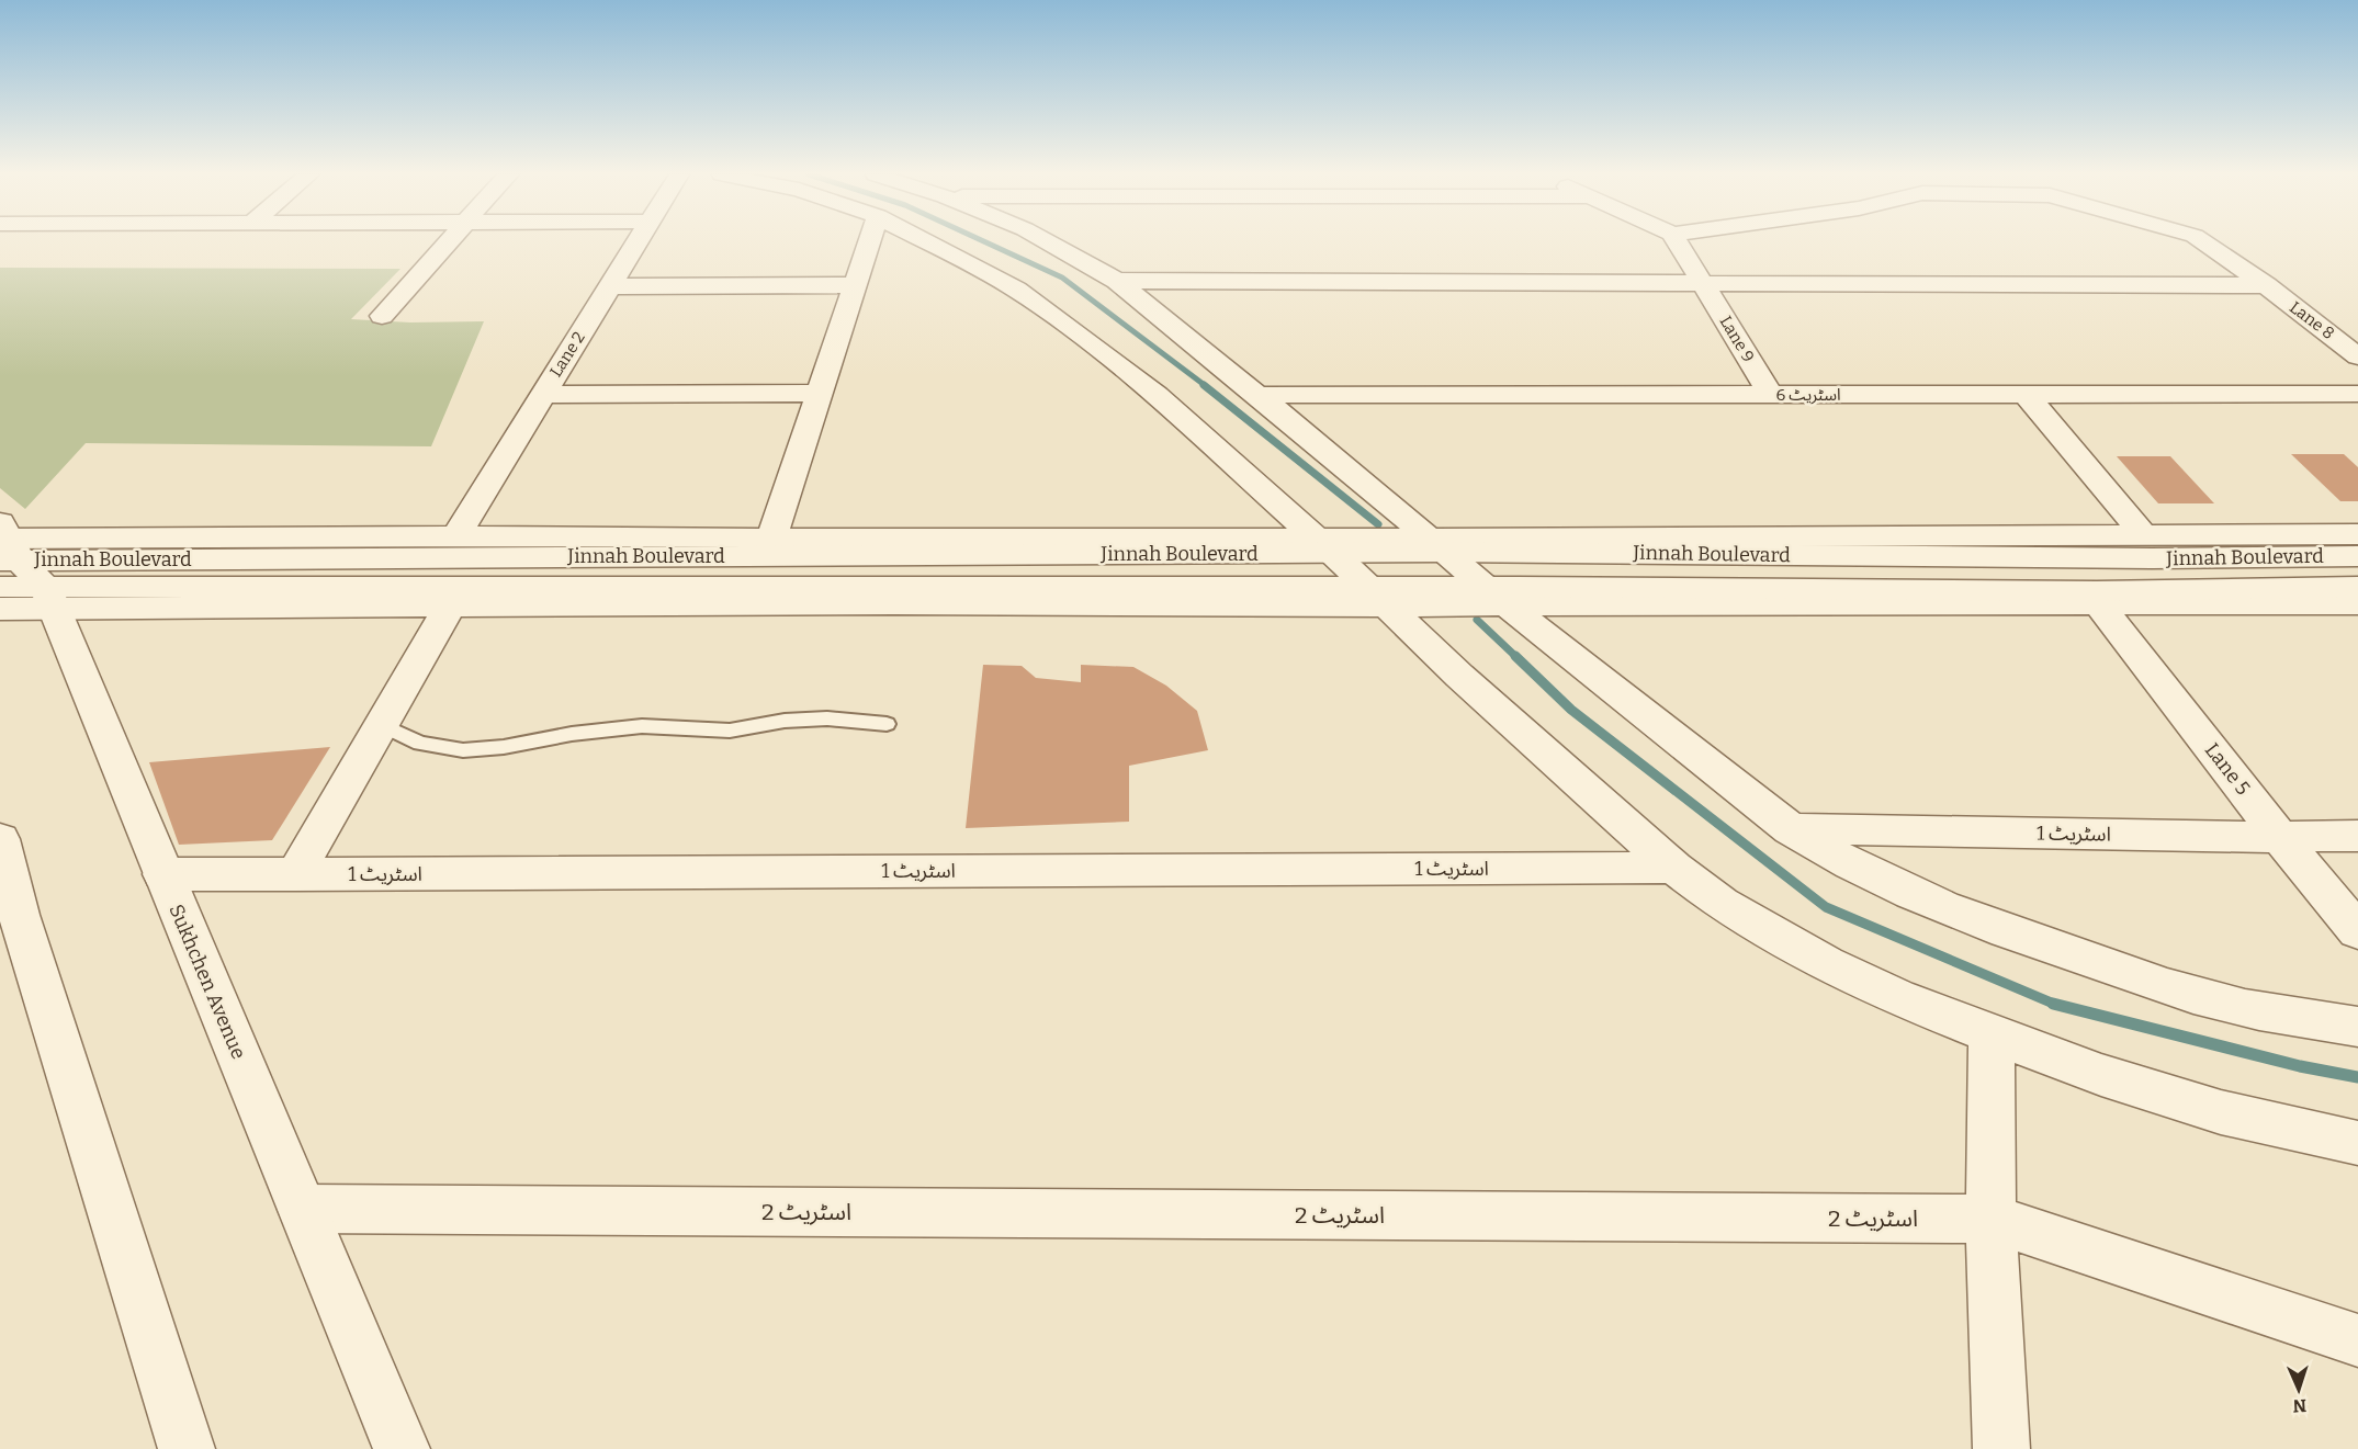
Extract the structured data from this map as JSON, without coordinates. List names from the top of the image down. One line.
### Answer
{"streets":{"street":["Lane 8","Lane 9","Lane 2","اسٹریٹ 6","Jinnah Boulevard","Lane 5","اسٹریٹ 1","Sukhchen Avenue","اسٹریٹ 2"]},"crossings":[["Lane 9","اسٹریٹ 6"],["Jinnah Boulevard","Sukhchen Avenue"],["Lane 5","اسٹریٹ 1"],["اسٹریٹ 1","Sukhchen Avenue"],["Sukhchen Avenue","اسٹریٹ 2"]],"north":"bottom"}
